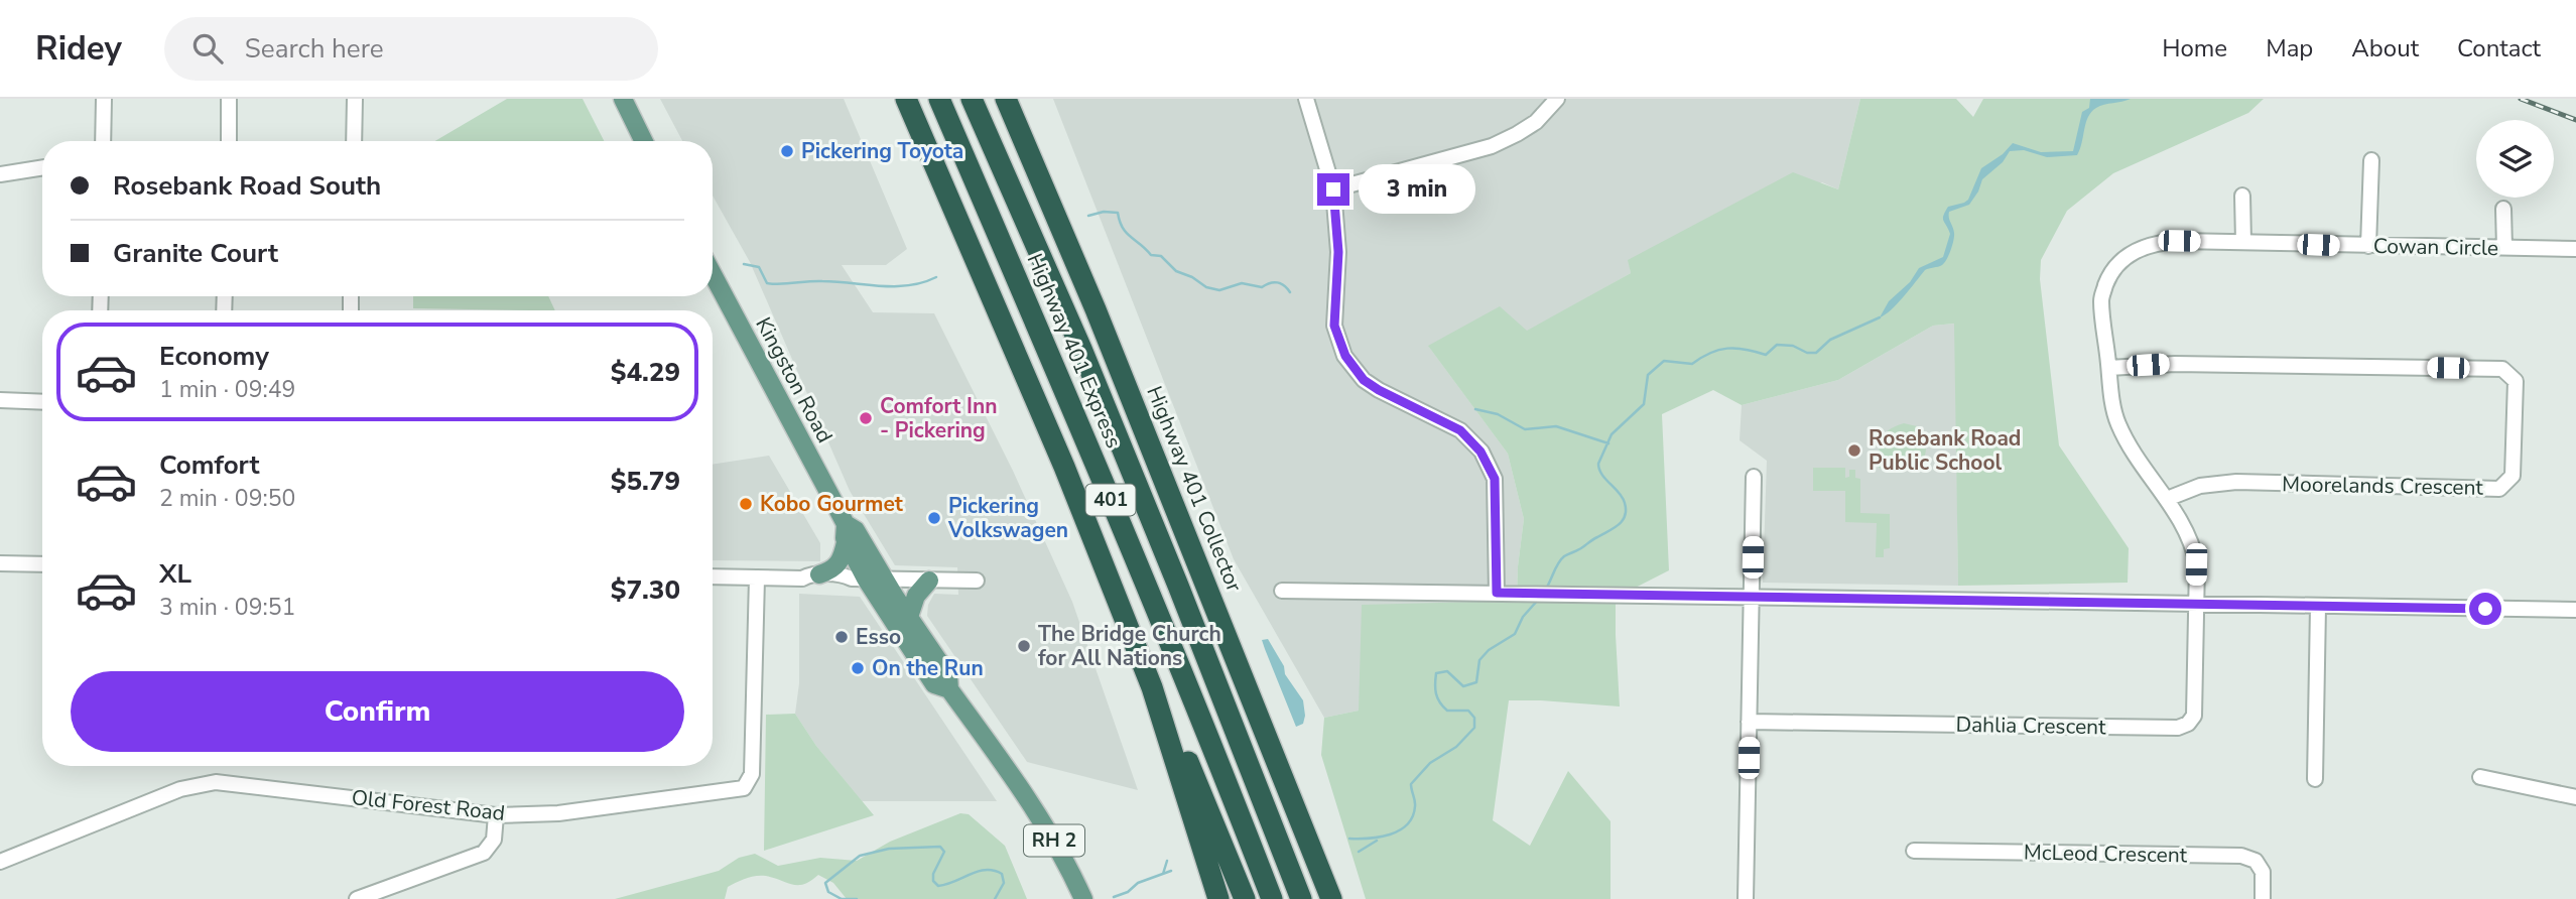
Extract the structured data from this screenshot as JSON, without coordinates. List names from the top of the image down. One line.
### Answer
{"streets":{"highway":["Highway 401 Express","Highway 401 Collector","401"],"main road":["Kingston Road","RH 2"],"street":["Cowan Circle","Moorelands Crescent","Dahlia Crescent","Old Forest Road","McLeod Crescent"]},"crossings":[["Cowan Circle","Moorelands Crescent"],["Cowan Circle","Dahlia Crescent"]],"places":["Pickering Toyota","Comfort Inn - Pickering","Rosebank Road Public School","Kobo Gourmet","Pickering Volkswagen","Esso","The Bridge Church for All Nations","On the Run"],"page":{"header":"Ridey","search":"Search here","nav":["Home","Map","About","Contact"],"banner":["Rosebank Road South","Granite Court"],"bubble":"3 min","list":[{"name":"Economy","note":"1 min · 09:49","value":"$4.29"},{"name":"Comfort","note":"2 min · 09:50","value":"$5.79"},{"name":"XL","note":"3 min · 09:51","value":"$7.30"}],"buttons":"Confirm"}}
